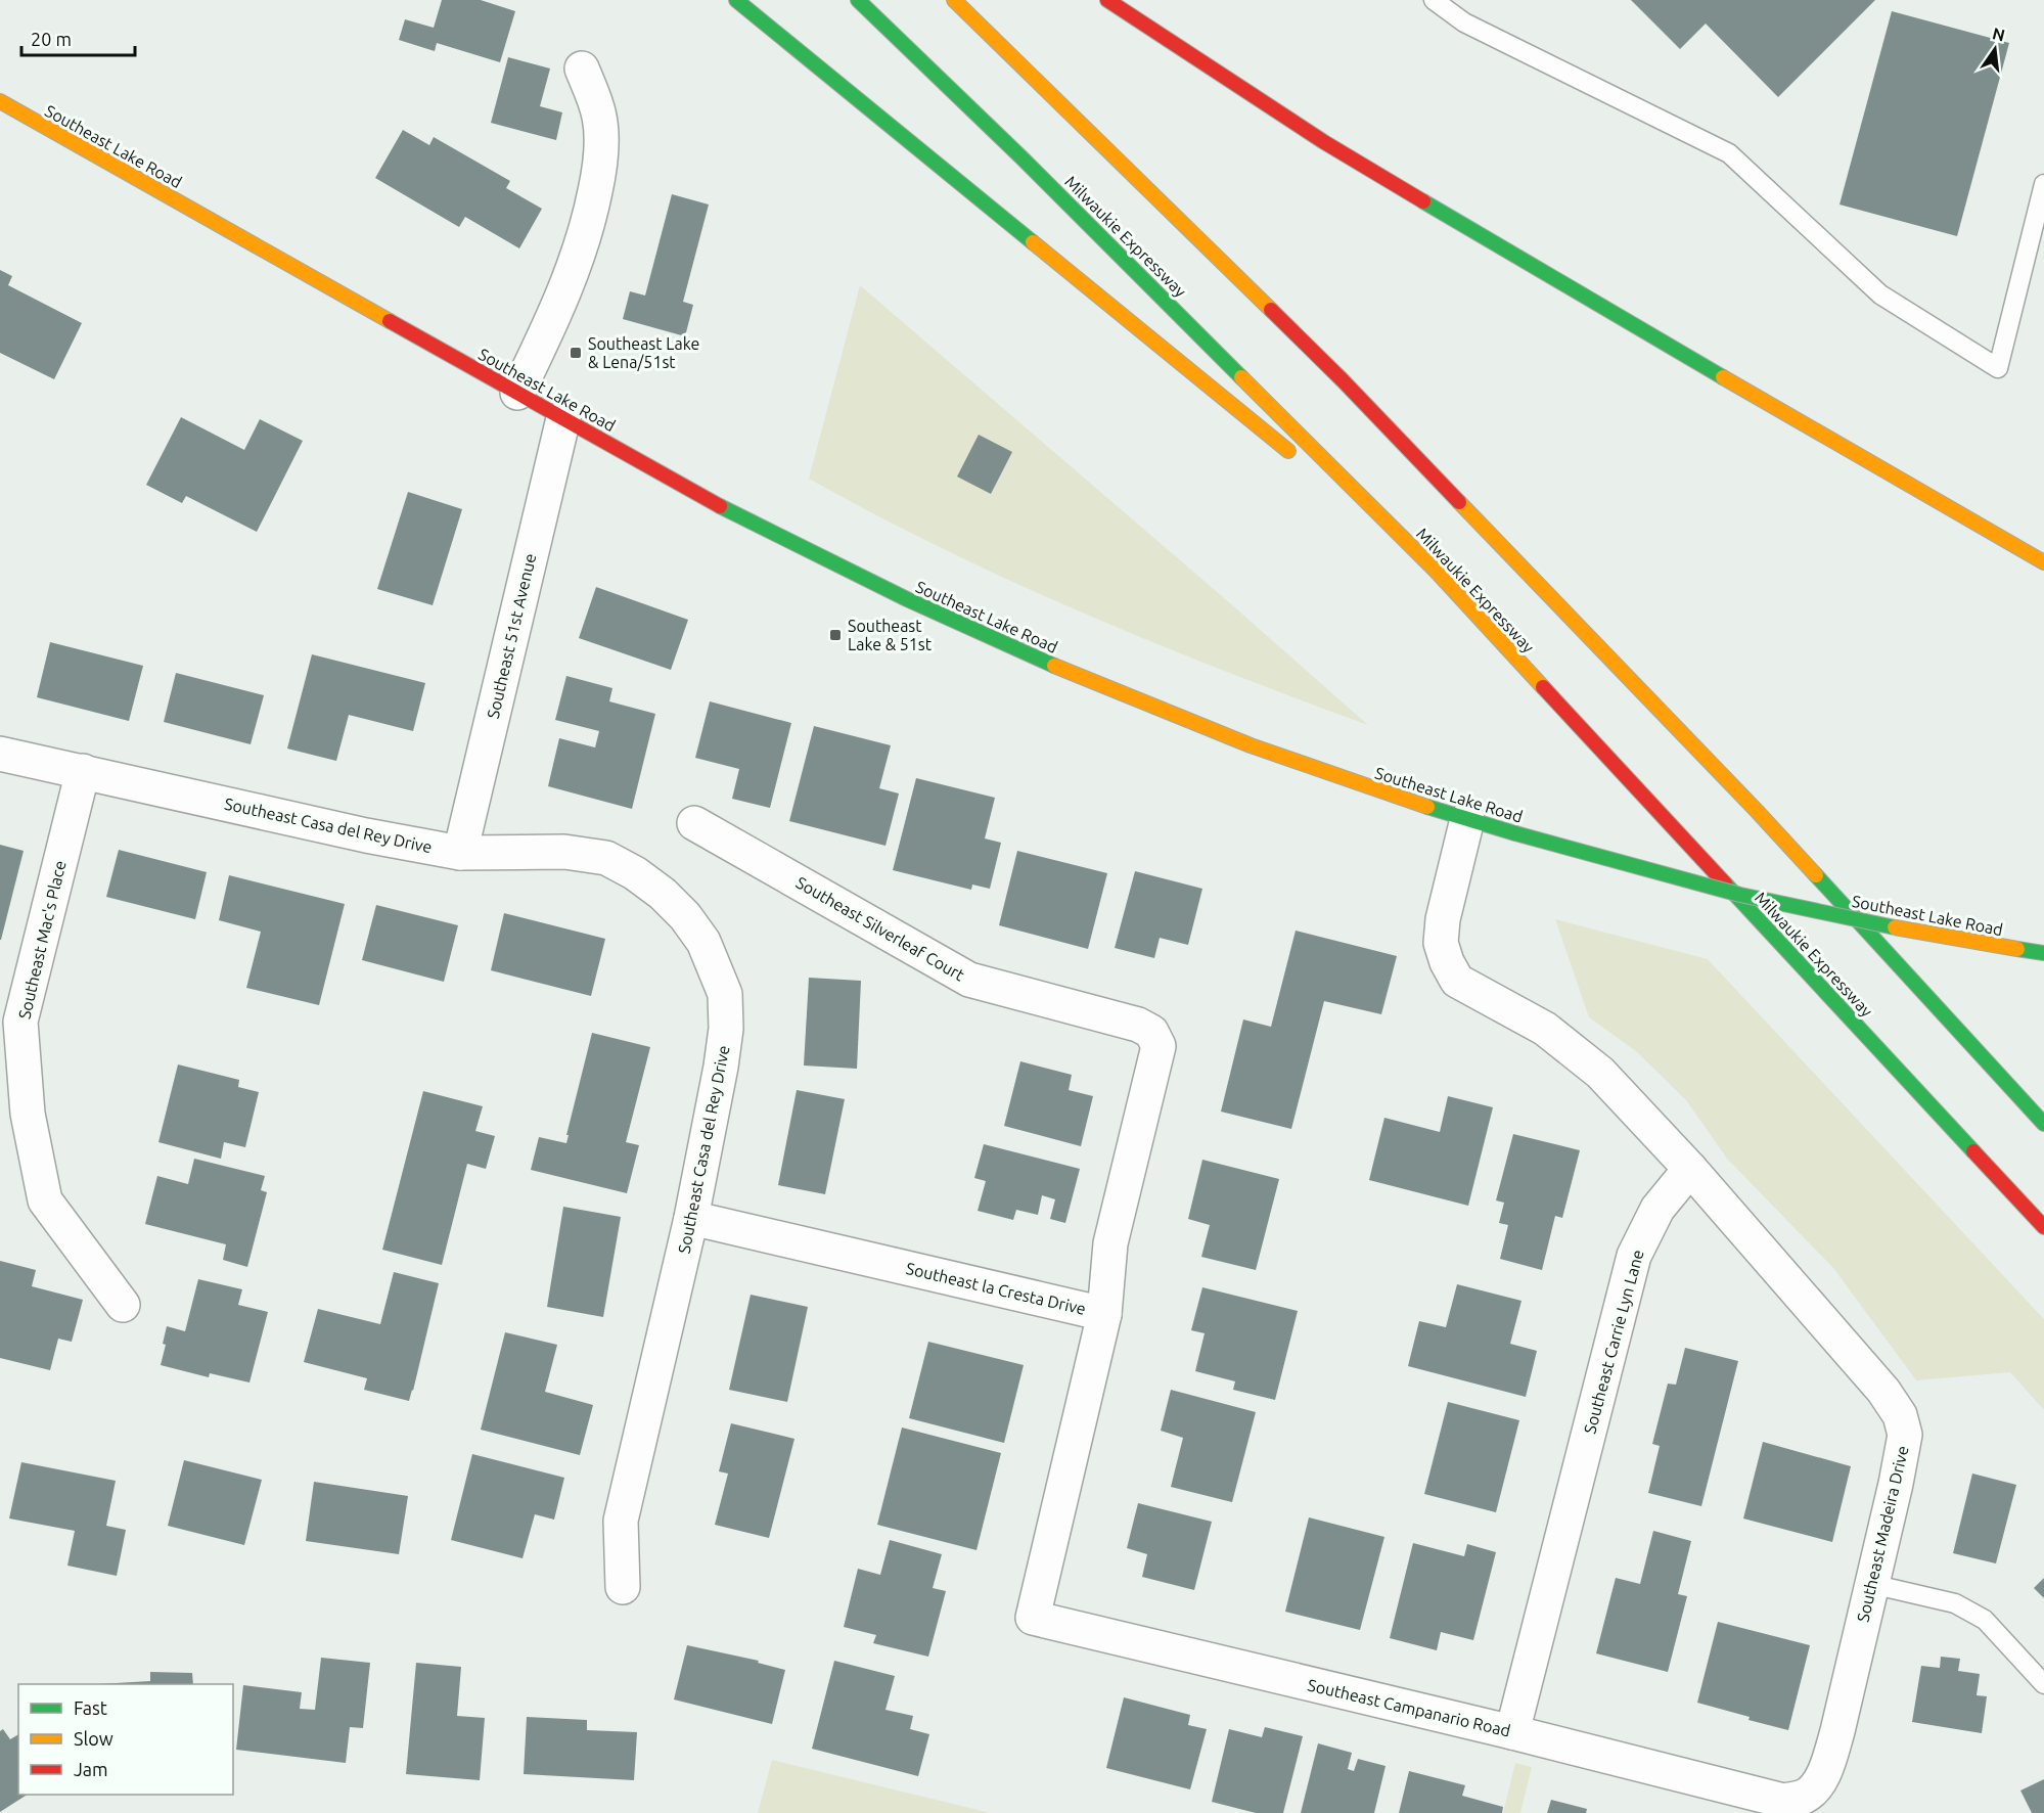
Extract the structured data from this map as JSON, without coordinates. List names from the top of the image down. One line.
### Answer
{"streets":{"main road":["Southeast Lake Road","Milwaukie Expressway"],"street":["Southeast 51st Avenue","Southeast Casa del Rey Drive","Southeast Silverleaf Court","Southeast Mac's Place","Southeast la Cresta Drive","Southeast Carrie Lyn Lane","Southeast Madeira Drive","Southeast Campanario Road"]},"crossings":[["Southeast Lake Road","Southeast 51st Avenue"],["Southeast 51st Avenue","Southeast Casa del Rey Drive"],["Southeast Casa del Rey Drive","Southeast Mac's Place"],["Southeast Casa del Rey Drive","Southeast la Cresta Drive"],["Southeast Silverleaf Court","Southeast la Cresta Drive"],["Southeast la Cresta Drive","Southeast Campanario Road"],["Southeast Carrie Lyn Lane","Southeast Madeira Drive"],["Southeast Carrie Lyn Lane","Southeast Campanario Road"],["Southeast Madeira Drive","Southeast Campanario Road"]],"places":{"transit":["Southeast Lake & Lena/51st","Southeast Lake & 51st"]},"legend":["Fast","Slow","Jam"],"scale_bar":"20 m","north":"top"}
